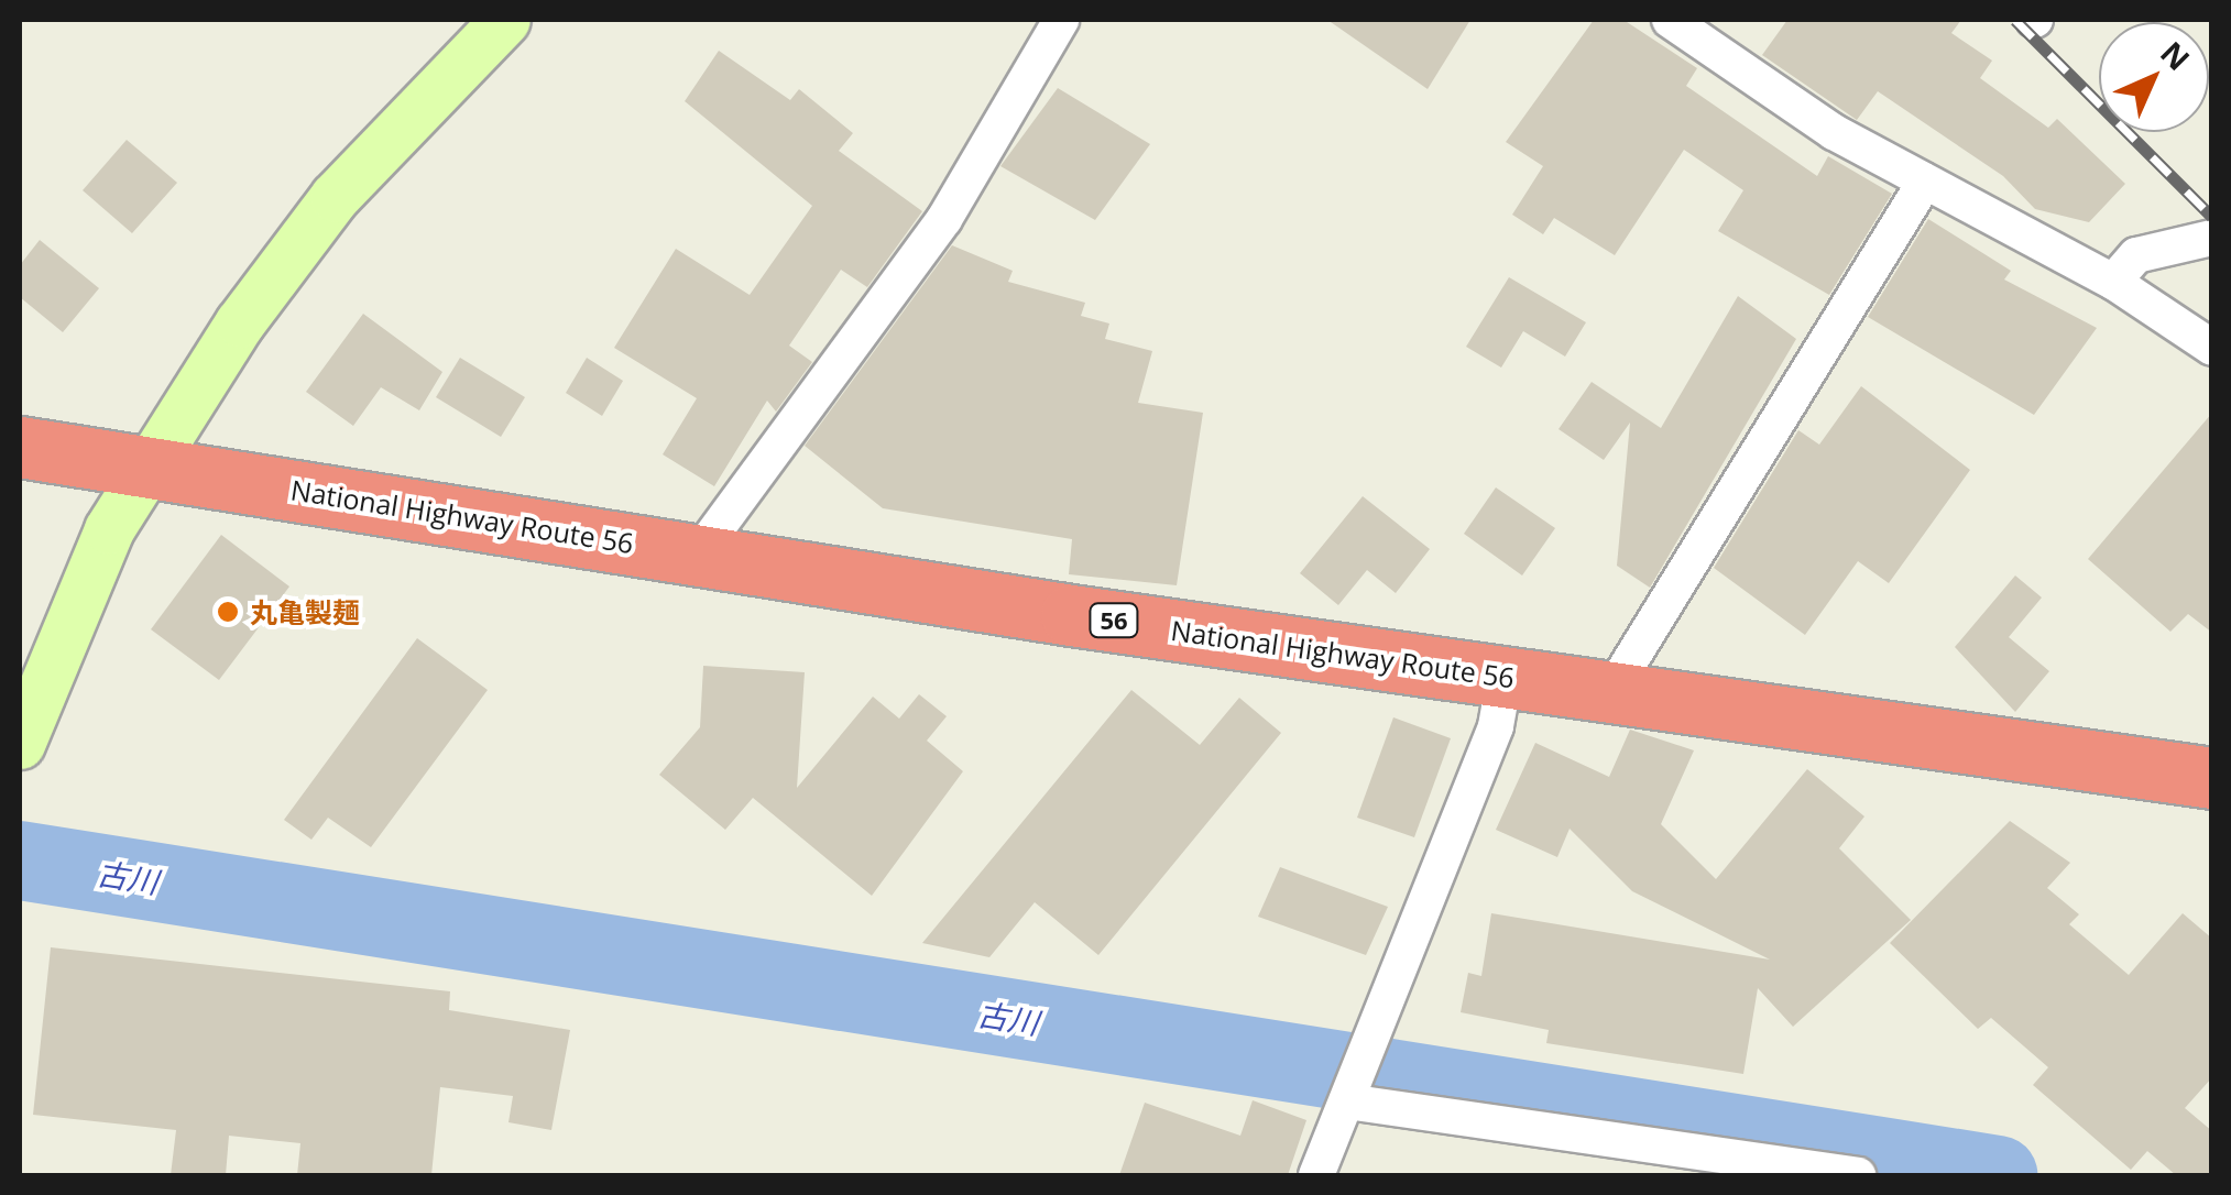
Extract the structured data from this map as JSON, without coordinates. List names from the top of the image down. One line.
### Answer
{"streets":{"highway":["National Highway Route 56","56"]},"water":["古川"],"places":["丸亀製麺"],"north":"top right"}
